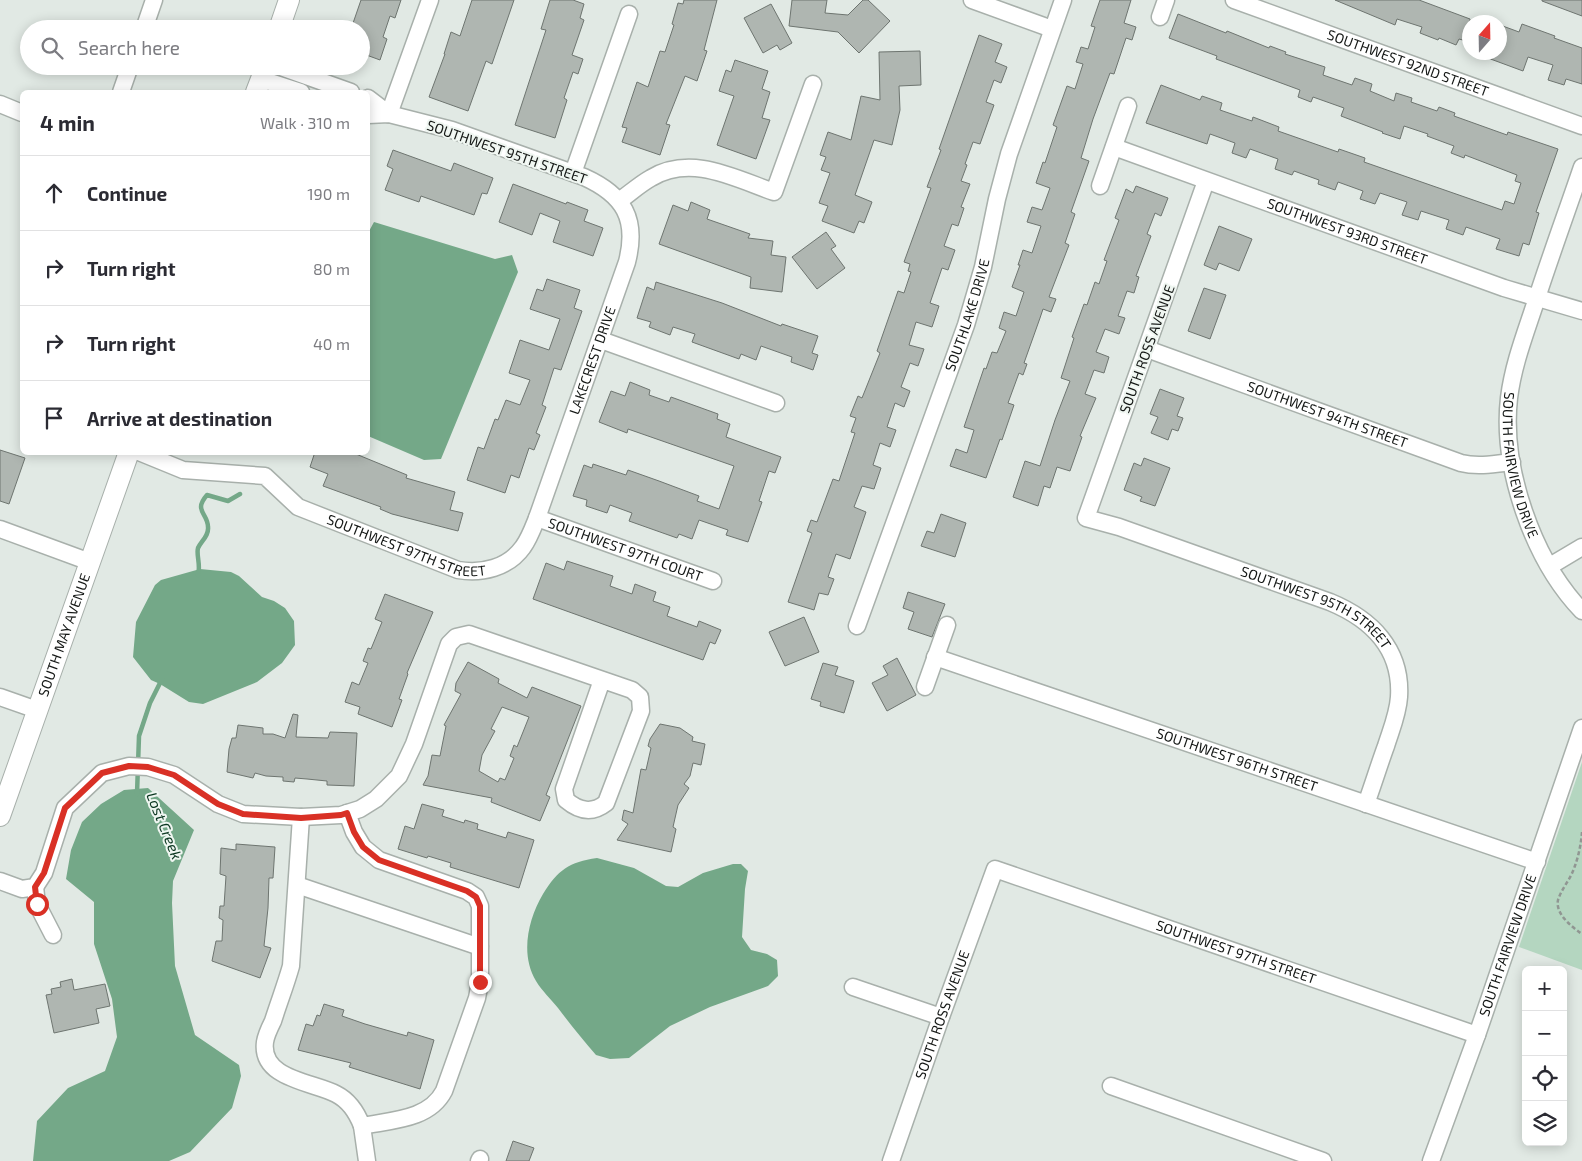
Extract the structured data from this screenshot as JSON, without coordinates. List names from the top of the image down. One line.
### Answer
{"streets":{"main road":["SOUTH MAY AVENUE"],"street":["SOUTHWEST 92ND STREET","SOUTHWEST 95TH STREET","SOUTHWEST 93RD STREET","SOUTHLAKE DRIVE","SOUTH ROSS AVENUE","LAKECREST DRIVE","SOUTHWEST 94TH STREET","SOUTH FAIRVIEW DRIVE","SOUTHWEST 97TH STREET","SOUTHWEST 97TH COURT","SOUTHWEST 96TH STREET"]},"crossings":[["SOUTHWEST 95TH STREET","SOUTH ROSS AVENUE"],["SOUTHWEST 95TH STREET","LAKECREST DRIVE"],["SOUTHWEST 95TH STREET","SOUTHWEST 96TH STREET"],["SOUTHWEST 93RD STREET","SOUTH ROSS AVENUE"],["SOUTHWEST 93RD STREET","SOUTH FAIRVIEW DRIVE"],["SOUTH ROSS AVENUE","SOUTHWEST 94TH STREET"],["SOUTH ROSS AVENUE","SOUTHWEST 97TH STREET"],["LAKECREST DRIVE","SOUTHWEST 97TH STREET"],["LAKECREST DRIVE","SOUTHWEST 97TH COURT"],["SOUTHWEST 94TH STREET","SOUTH FAIRVIEW DRIVE"],["SOUTH FAIRVIEW DRIVE","SOUTHWEST 97TH STREET"],["SOUTH FAIRVIEW DRIVE","SOUTHWEST 96TH STREET"],["SOUTHWEST 97TH STREET","SOUTHWEST 97TH COURT"]],"water":["Lost Creek"],"north":"top","page":{"search":"Search here","heading":["4 min","Walk · 310 m"],"list":[["Continue","190 m"],["Turn right","80 m"],["Turn right","40 m"],"Arrive at destination"],"map_buttons":["+","−"]}}
